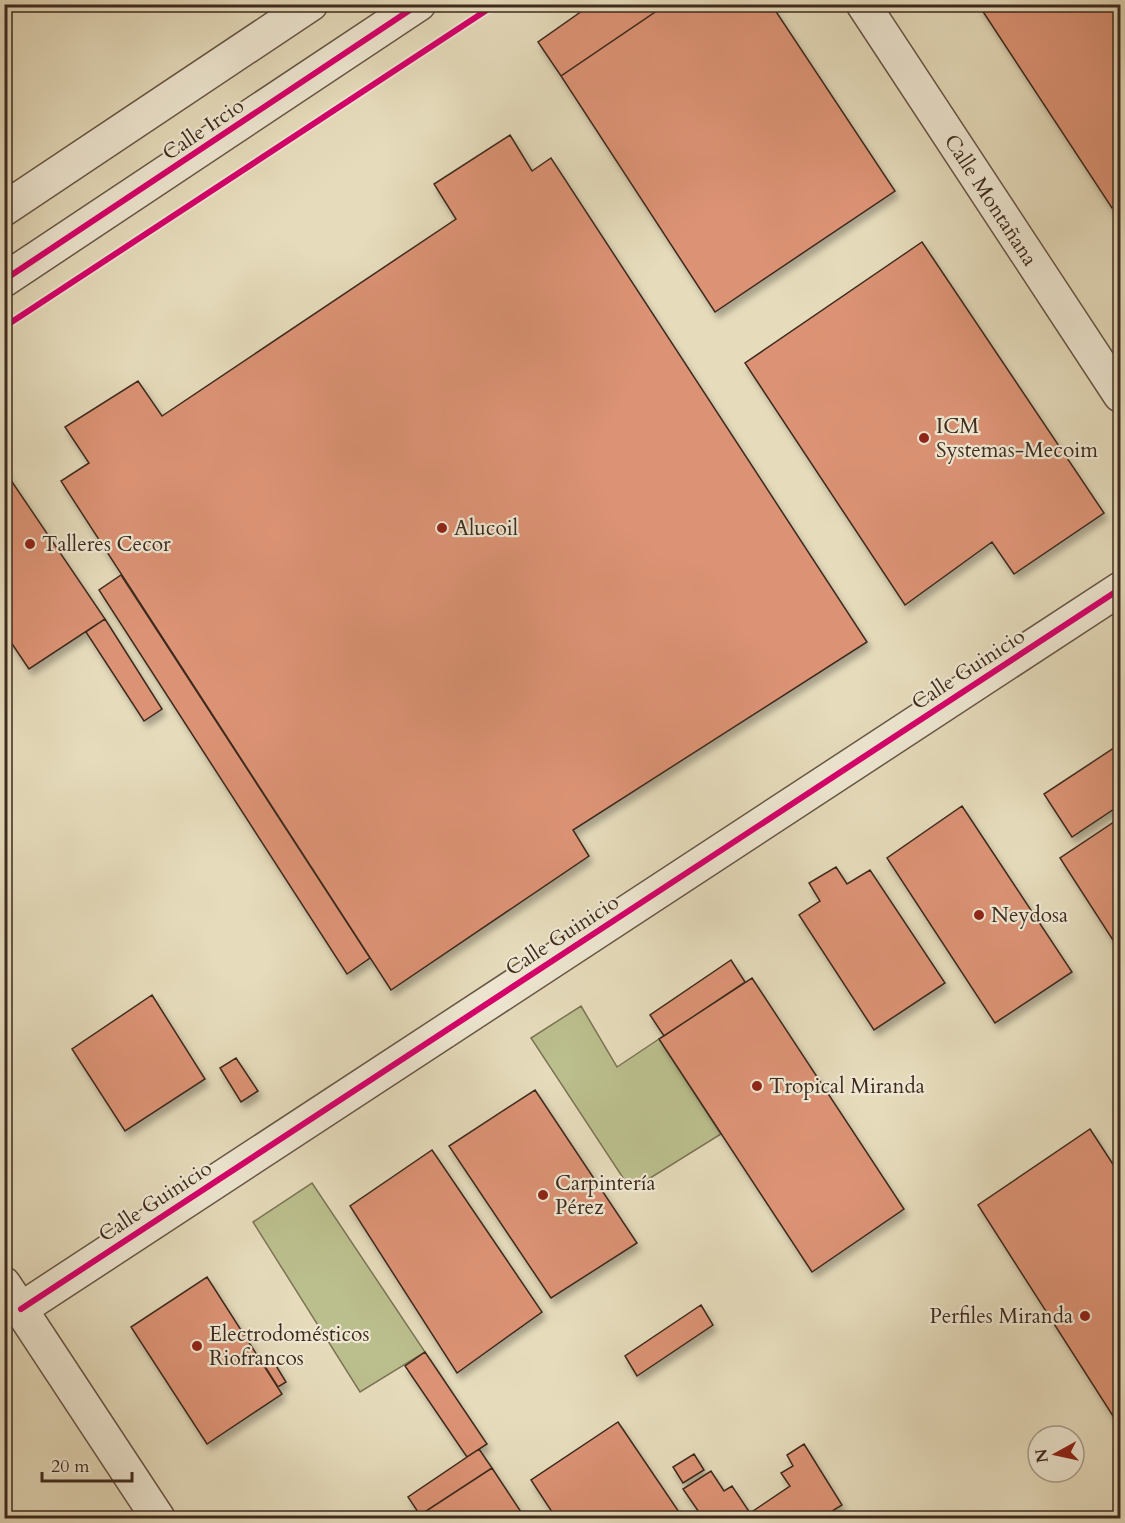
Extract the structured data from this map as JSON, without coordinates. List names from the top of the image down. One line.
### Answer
{"streets":{"street":["Calle Ircio","Calle Montañana","Calle Guinicio"]},"places":["ICM Systemas-Mecoim","Alucoil","Talleres Cecor","Neydosa","Tropical Miranda","Carpintería Pérez","Perfiles Miranda","Electrodomésticos Riofrancos"],"scale_bar":"20 m","north":"left"}
